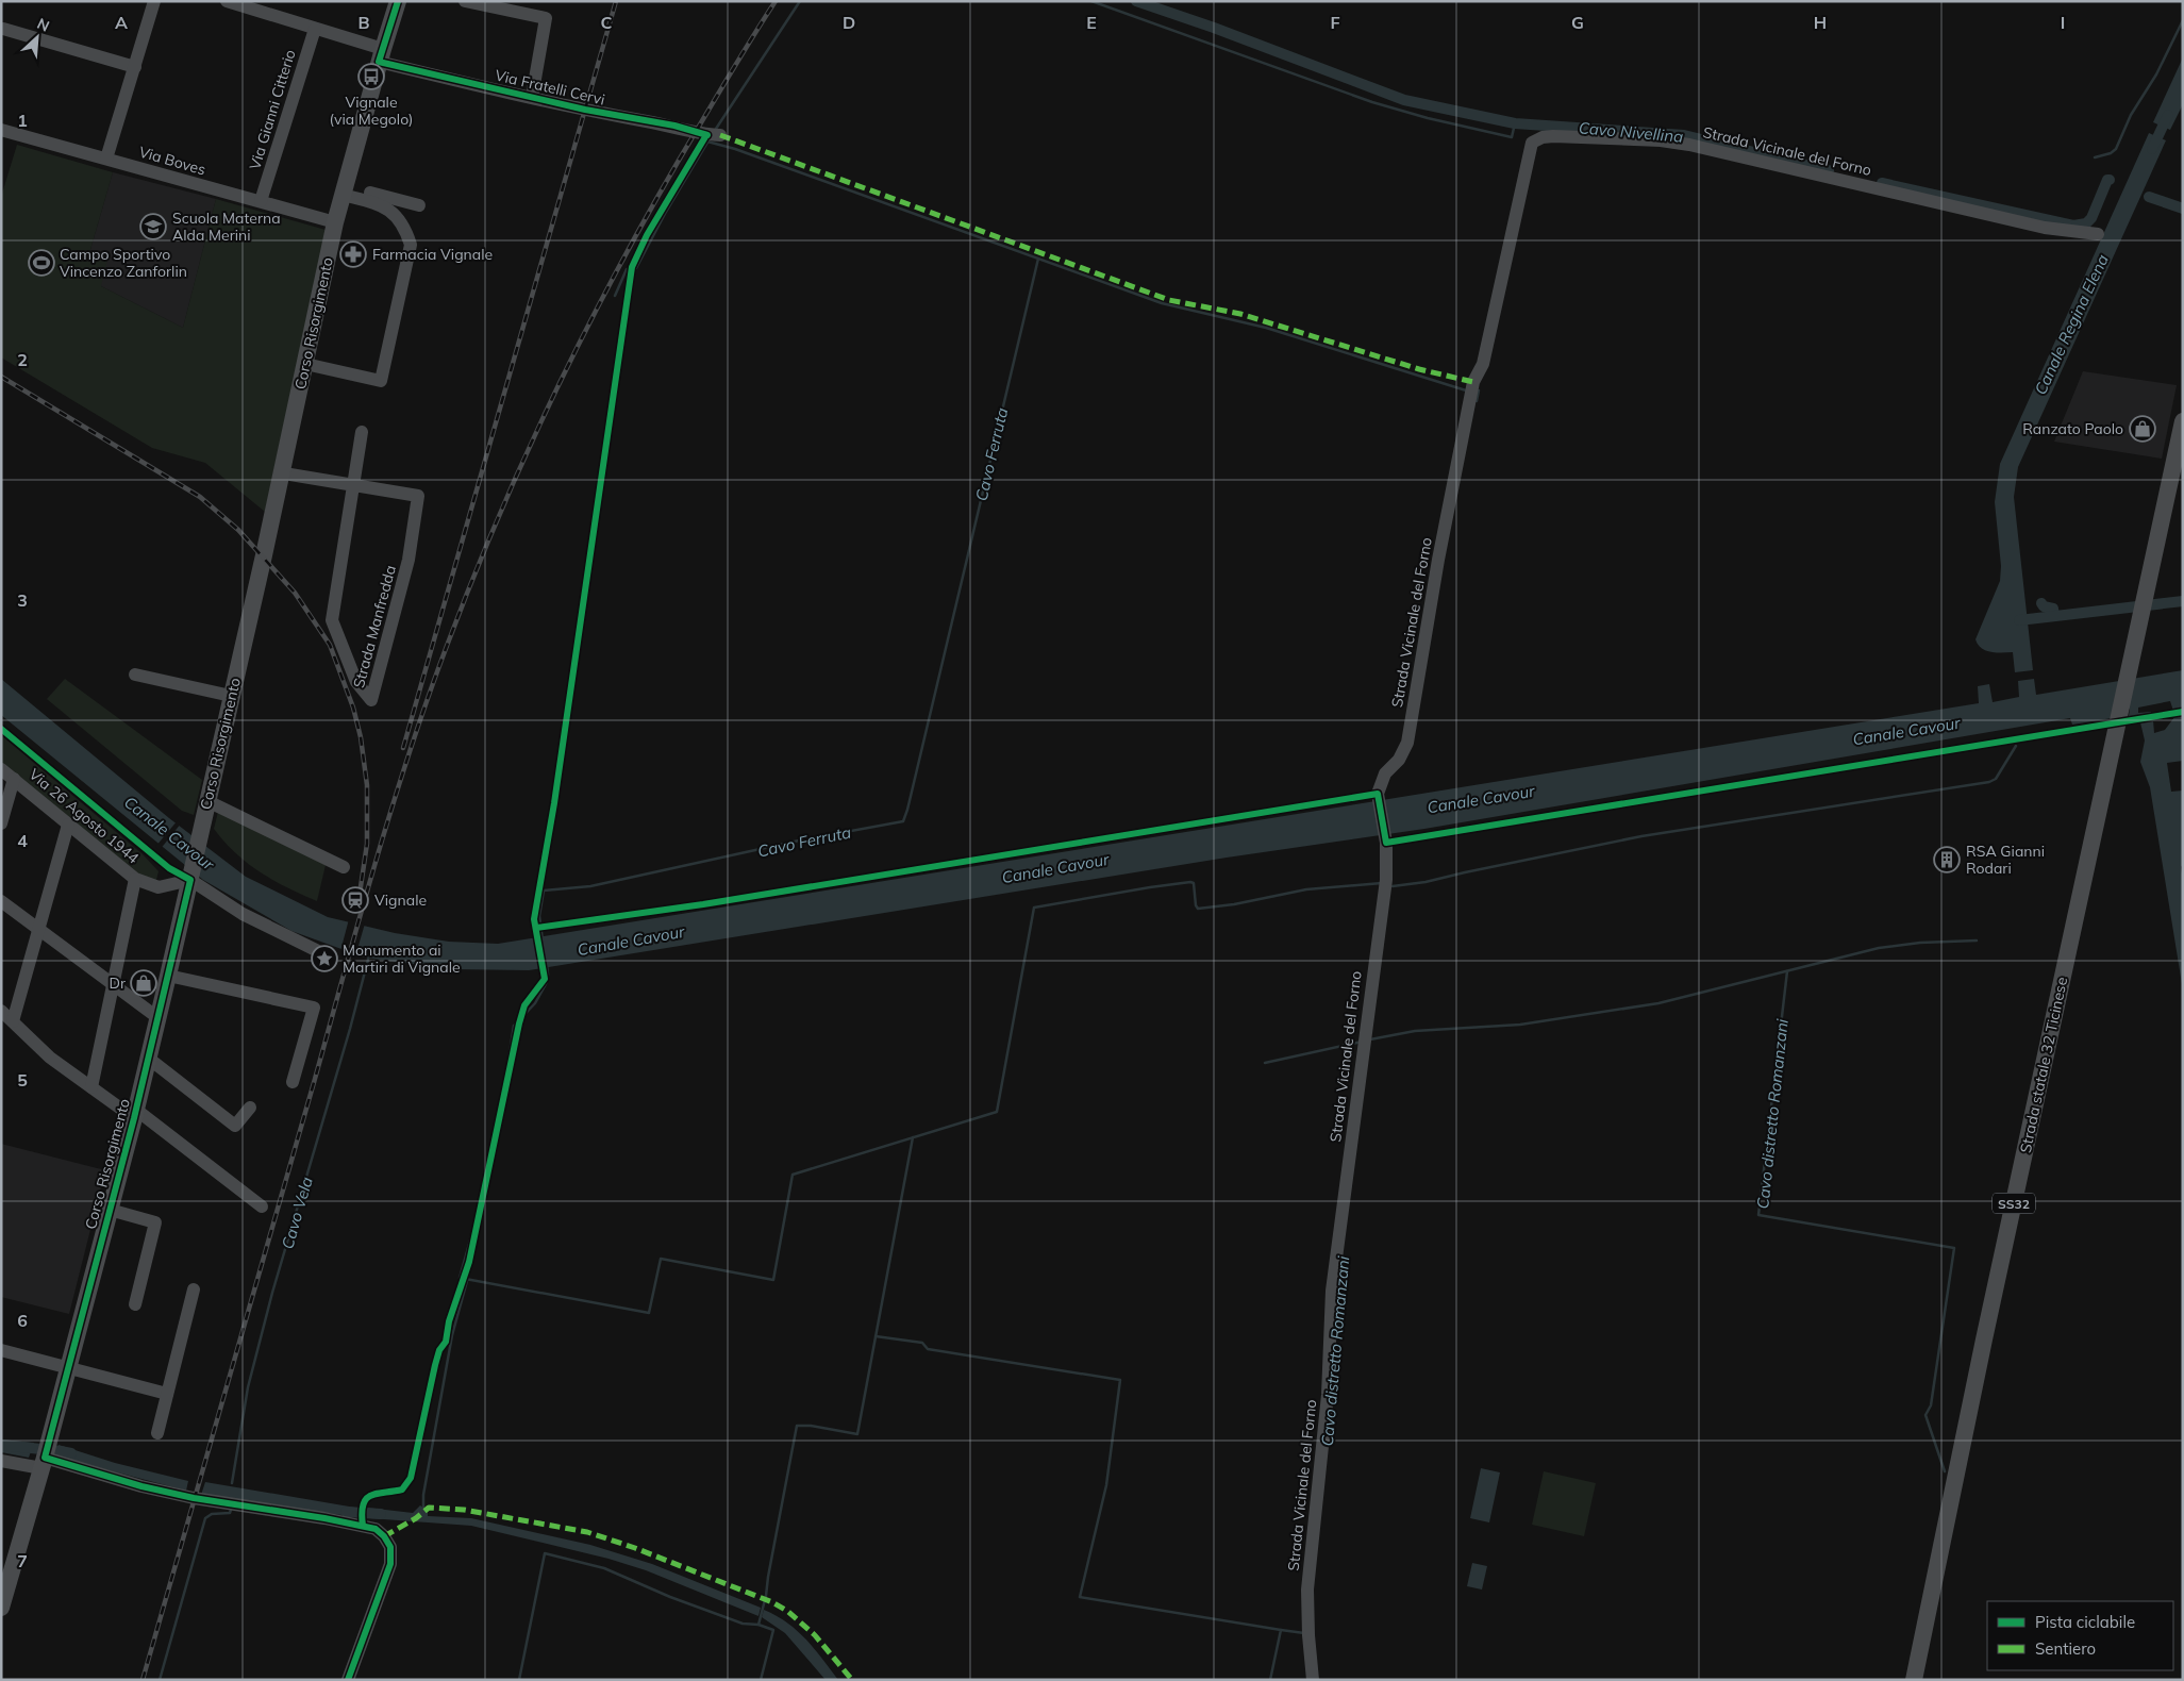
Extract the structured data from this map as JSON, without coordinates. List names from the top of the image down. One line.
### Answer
{"streets":{"main road":["Corso Risorgimento","Strada statale 32 Ticinese","SS32"],"street":["Via Fratelli Cervi","Via Gianni Citterio","Strada Vicinale del Forno","Via Boves","Strada Manfredda","Via 26 Agosto 1944"]},"crossings":[["Via Fratelli Cervi","Via Gianni Citterio"],["Via Fratelli Cervi","Corso Risorgimento"],["Via Gianni Citterio","Via Boves"],["Via Boves","Corso Risorgimento"],["Corso Risorgimento","Strada Manfredda"],["Corso Risorgimento","Via 26 Agosto 1944"]],"water":["Cavo Nivellina","Canale Regina Elena","Cavo Ferruta","Canale Cavour","Cavo distretto Romanzani","Cavo Vela"],"places":{"bus stop":["Vignale (via Megolo)"],"school or university":["Scuola Materna Alda Merini"],"pharmacy":["Farmacia Vignale"],"sports":["Campo Sportivo Vincenzo Zanforlin"],"shop":["Ranzato Paolo","Dr"],"building":["RSA Gianni Rodari"],"station":["Vignale"],"place":["Monumento ai Martiri di Vignale"]},"legend":["Pista ciclabile","Sentiero"],"north":"top right","grid":{"columns":["A","B","C","D","E","F","G","H","I"],"rows":["1","2","3","4","5","6","7"]}}
